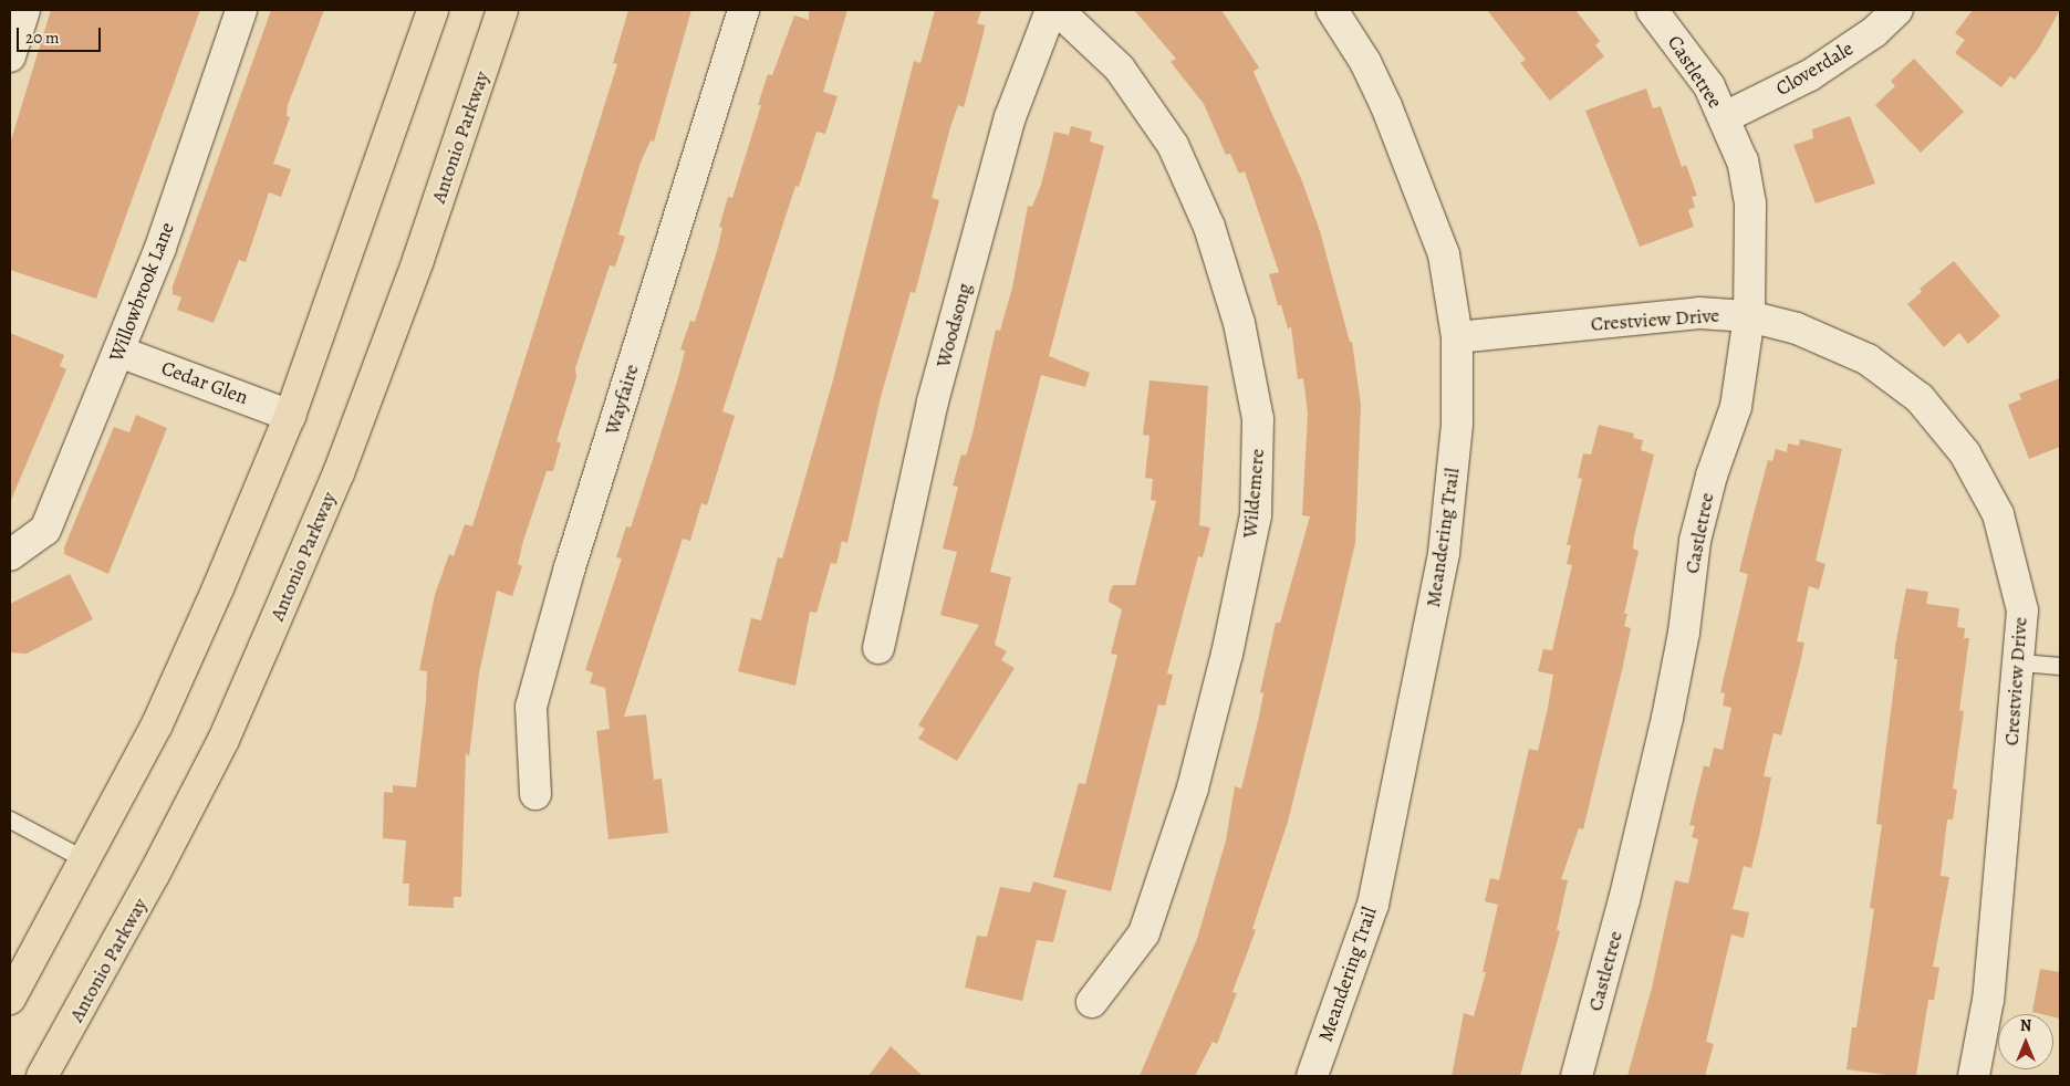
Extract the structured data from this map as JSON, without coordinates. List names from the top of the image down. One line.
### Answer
{"streets":{"main road":["Antonio Parkway"],"street":["Cloverdale","Castletree","Willowbrook Lane","Crestview Drive","Woodsong","Cedar Glen","Wayfaire","Wildemere","Meandering Trail"]},"crossings":[["Cloverdale","Castletree"],["Castletree","Crestview Drive"],["Willowbrook Lane","Cedar Glen"],["Crestview Drive","Meandering Trail"]],"scale_bar":"20 m","north":"top"}
